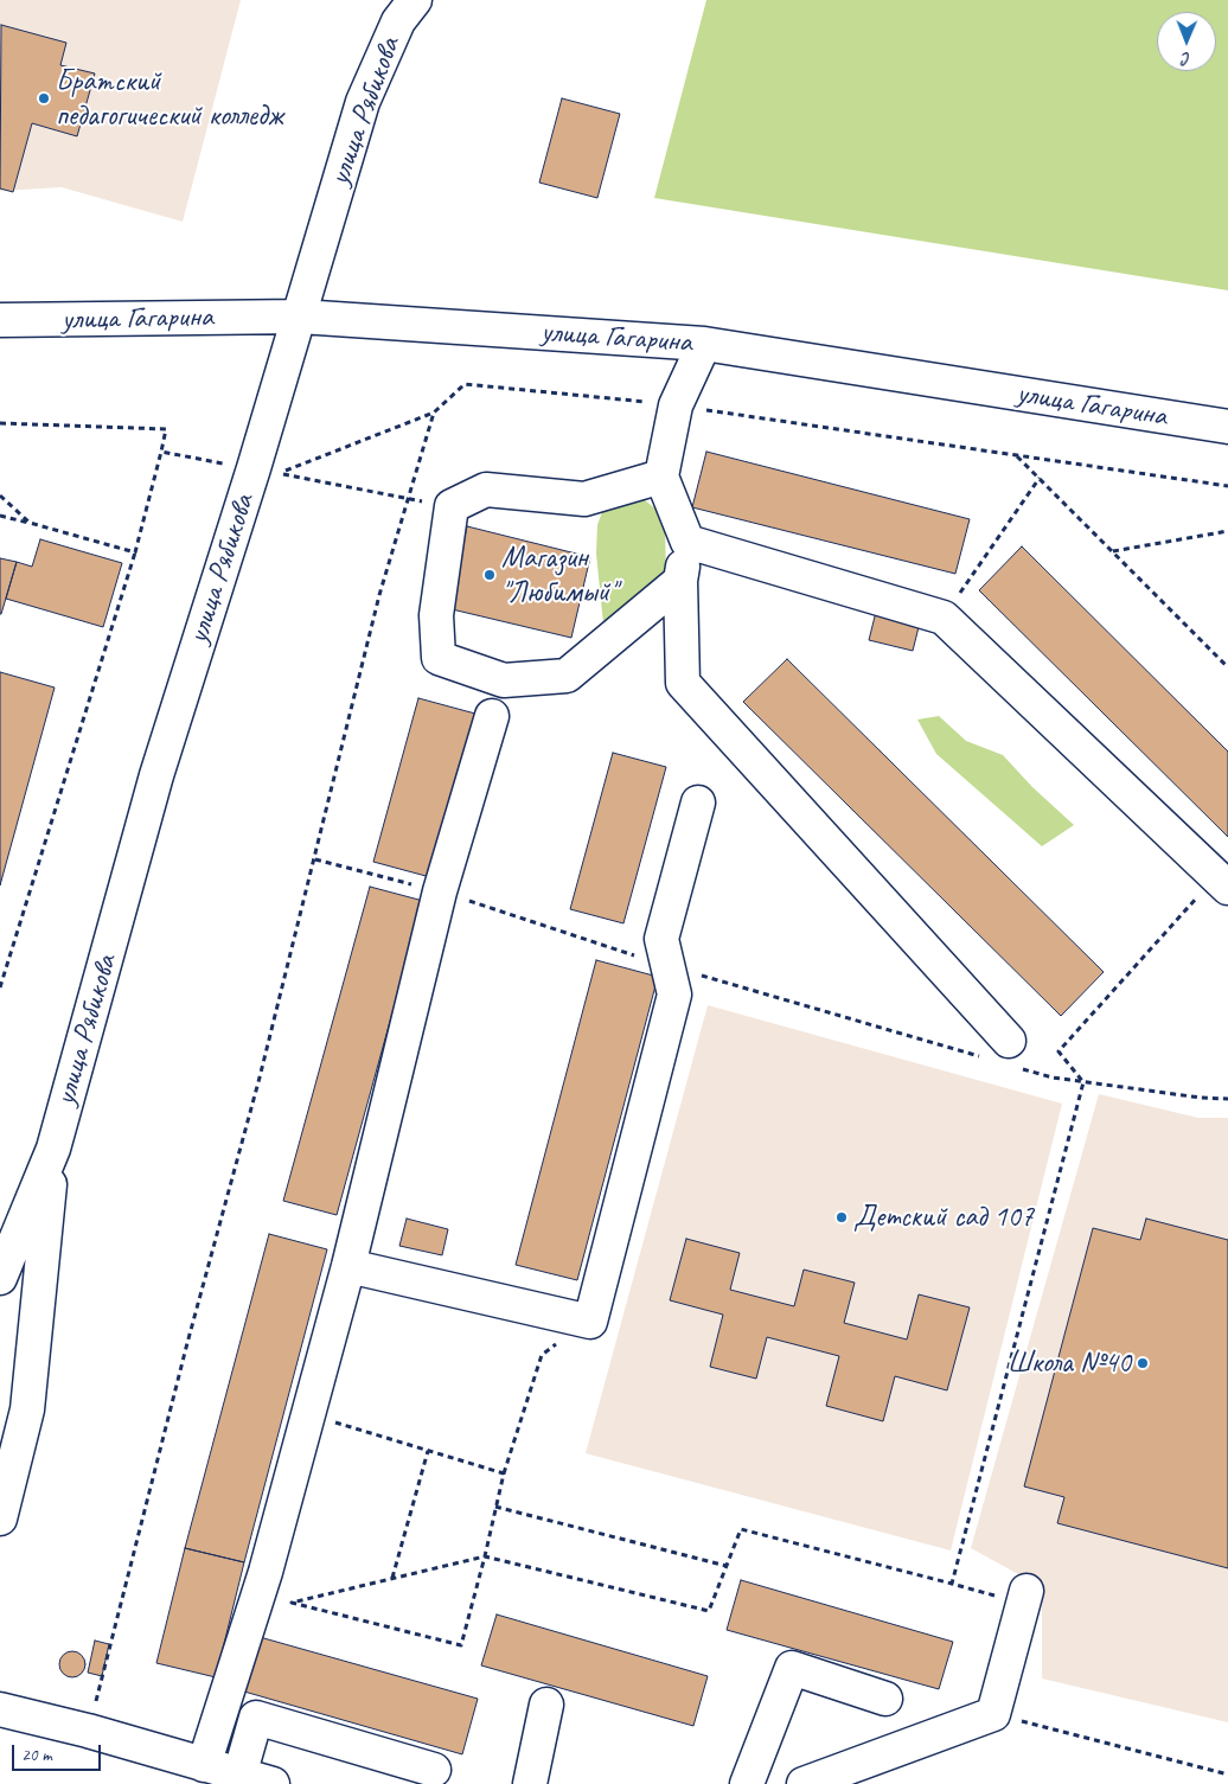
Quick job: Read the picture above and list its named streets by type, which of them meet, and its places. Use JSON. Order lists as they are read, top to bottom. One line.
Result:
{"streets":{"street":["улица Рябикова","улица Гагарина"]},"crossings":[["улица Рябикова","улица Гагарина"]],"places":["Братский педагогический колледж","Магазин \"Любимый\"","Детский сад 107","Школа №40"],"scale_bar":"20 m","north":"bottom"}
